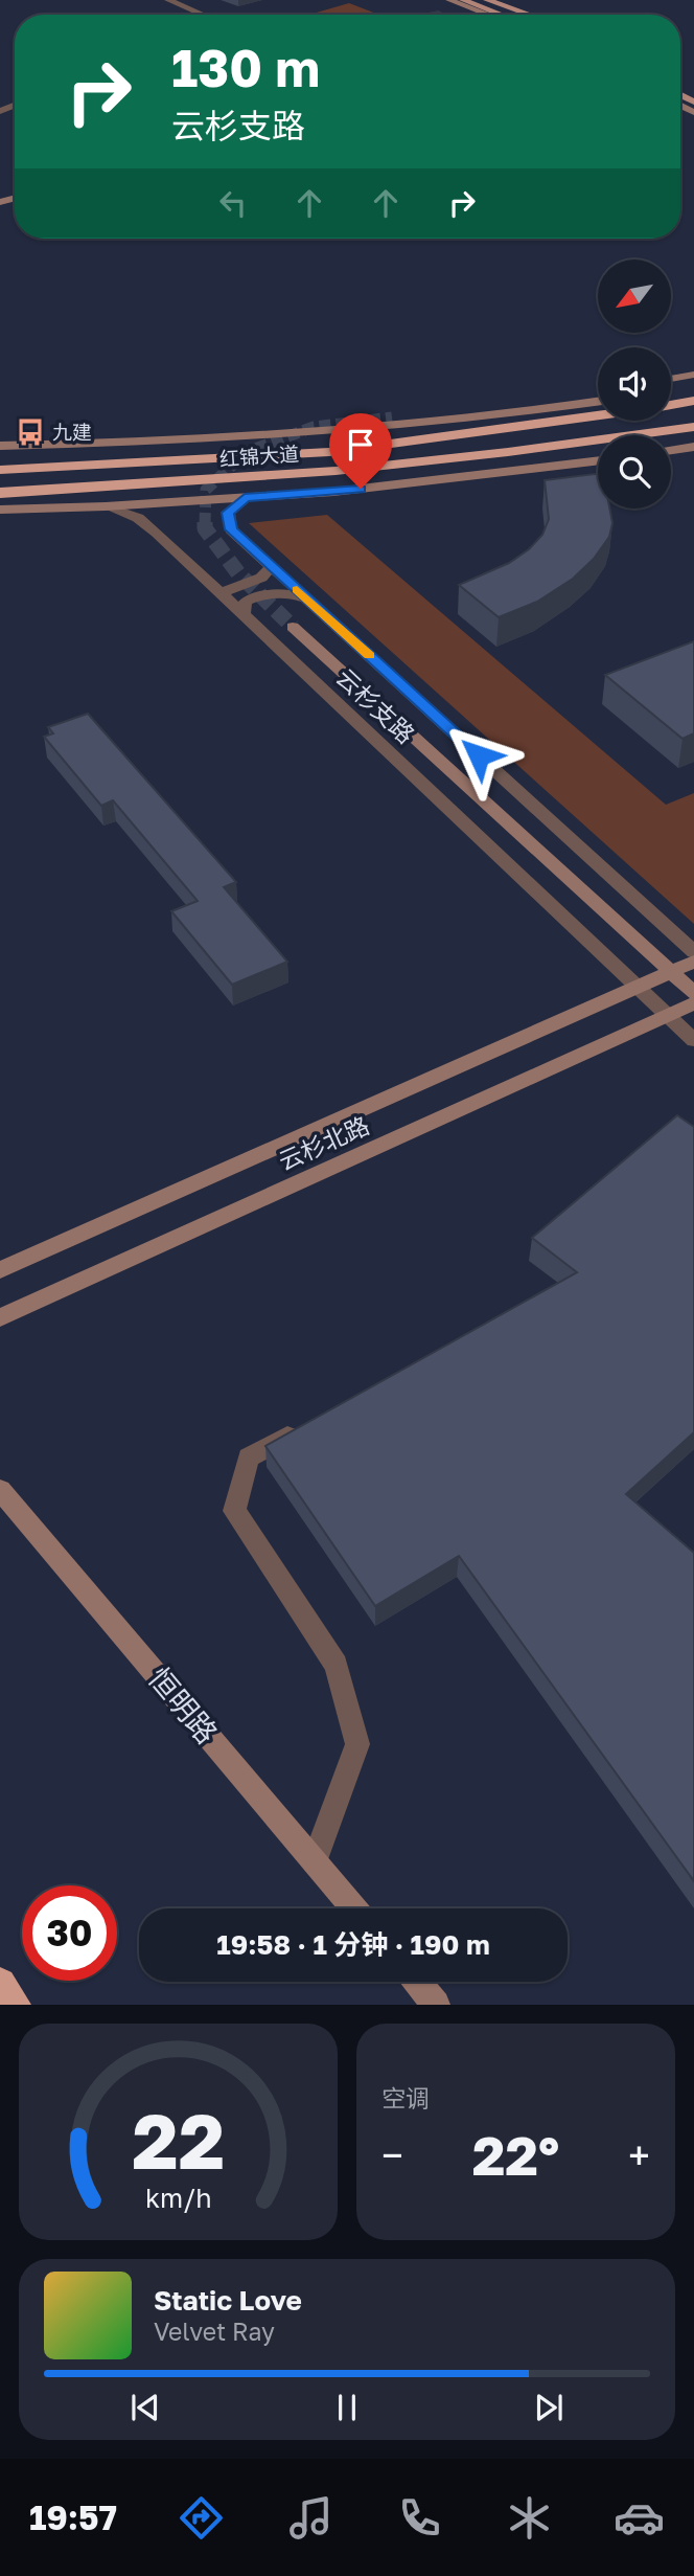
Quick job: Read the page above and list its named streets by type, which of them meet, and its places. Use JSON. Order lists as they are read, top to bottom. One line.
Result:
{"streets":{"highway":["红锦大道"],"main road":["云杉北路","恒明路"],"street":["云杉支路"]},"crossings":[["红锦大道","云杉支路"],["云杉支路","云杉北路"]],"places":{"bus stop":["九建"]},"north":"bottom left","page":{"turn":["130 m","云杉支路"],"limit":"30","trip":"19:58 · 1 分钟 · 190 m","tile":"空调","heat":["−","22°","+"],"song":["Static Love","Velvet Ray"],"tabs":"19:57","gauge":["22","km/h"]}}
